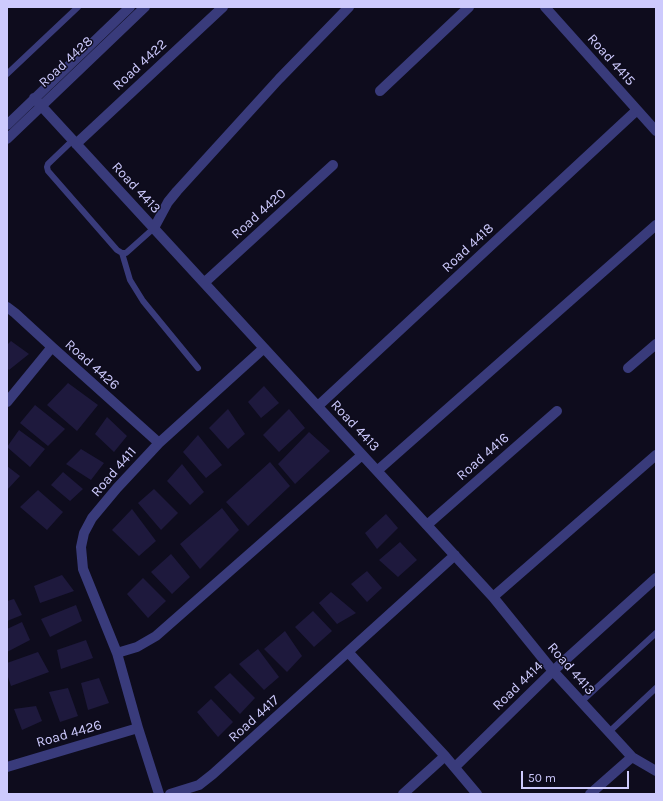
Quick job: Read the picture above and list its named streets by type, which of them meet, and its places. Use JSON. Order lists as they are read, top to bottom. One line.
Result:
{"streets":{"street":["Road 4415","Road 4428","Road 4422","Road 4413","Road 4420","Road 4418","Road 4426","Road 4416","Road 4411","Road 4414","Road 4417"]},"crossings":[["Road 4415","Road 4418"],["Road 4428","Road 4413"],["Road 4422","Road 4413"],["Road 4413","Road 4420"],["Road 4413","Road 4418"],["Road 4413","Road 4416"],["Road 4413","Road 4411"],["Road 4413","Road 4414"],["Road 4413","Road 4417"],["Road 4426","Road 4411"]],"scale_bar":"50 m"}
